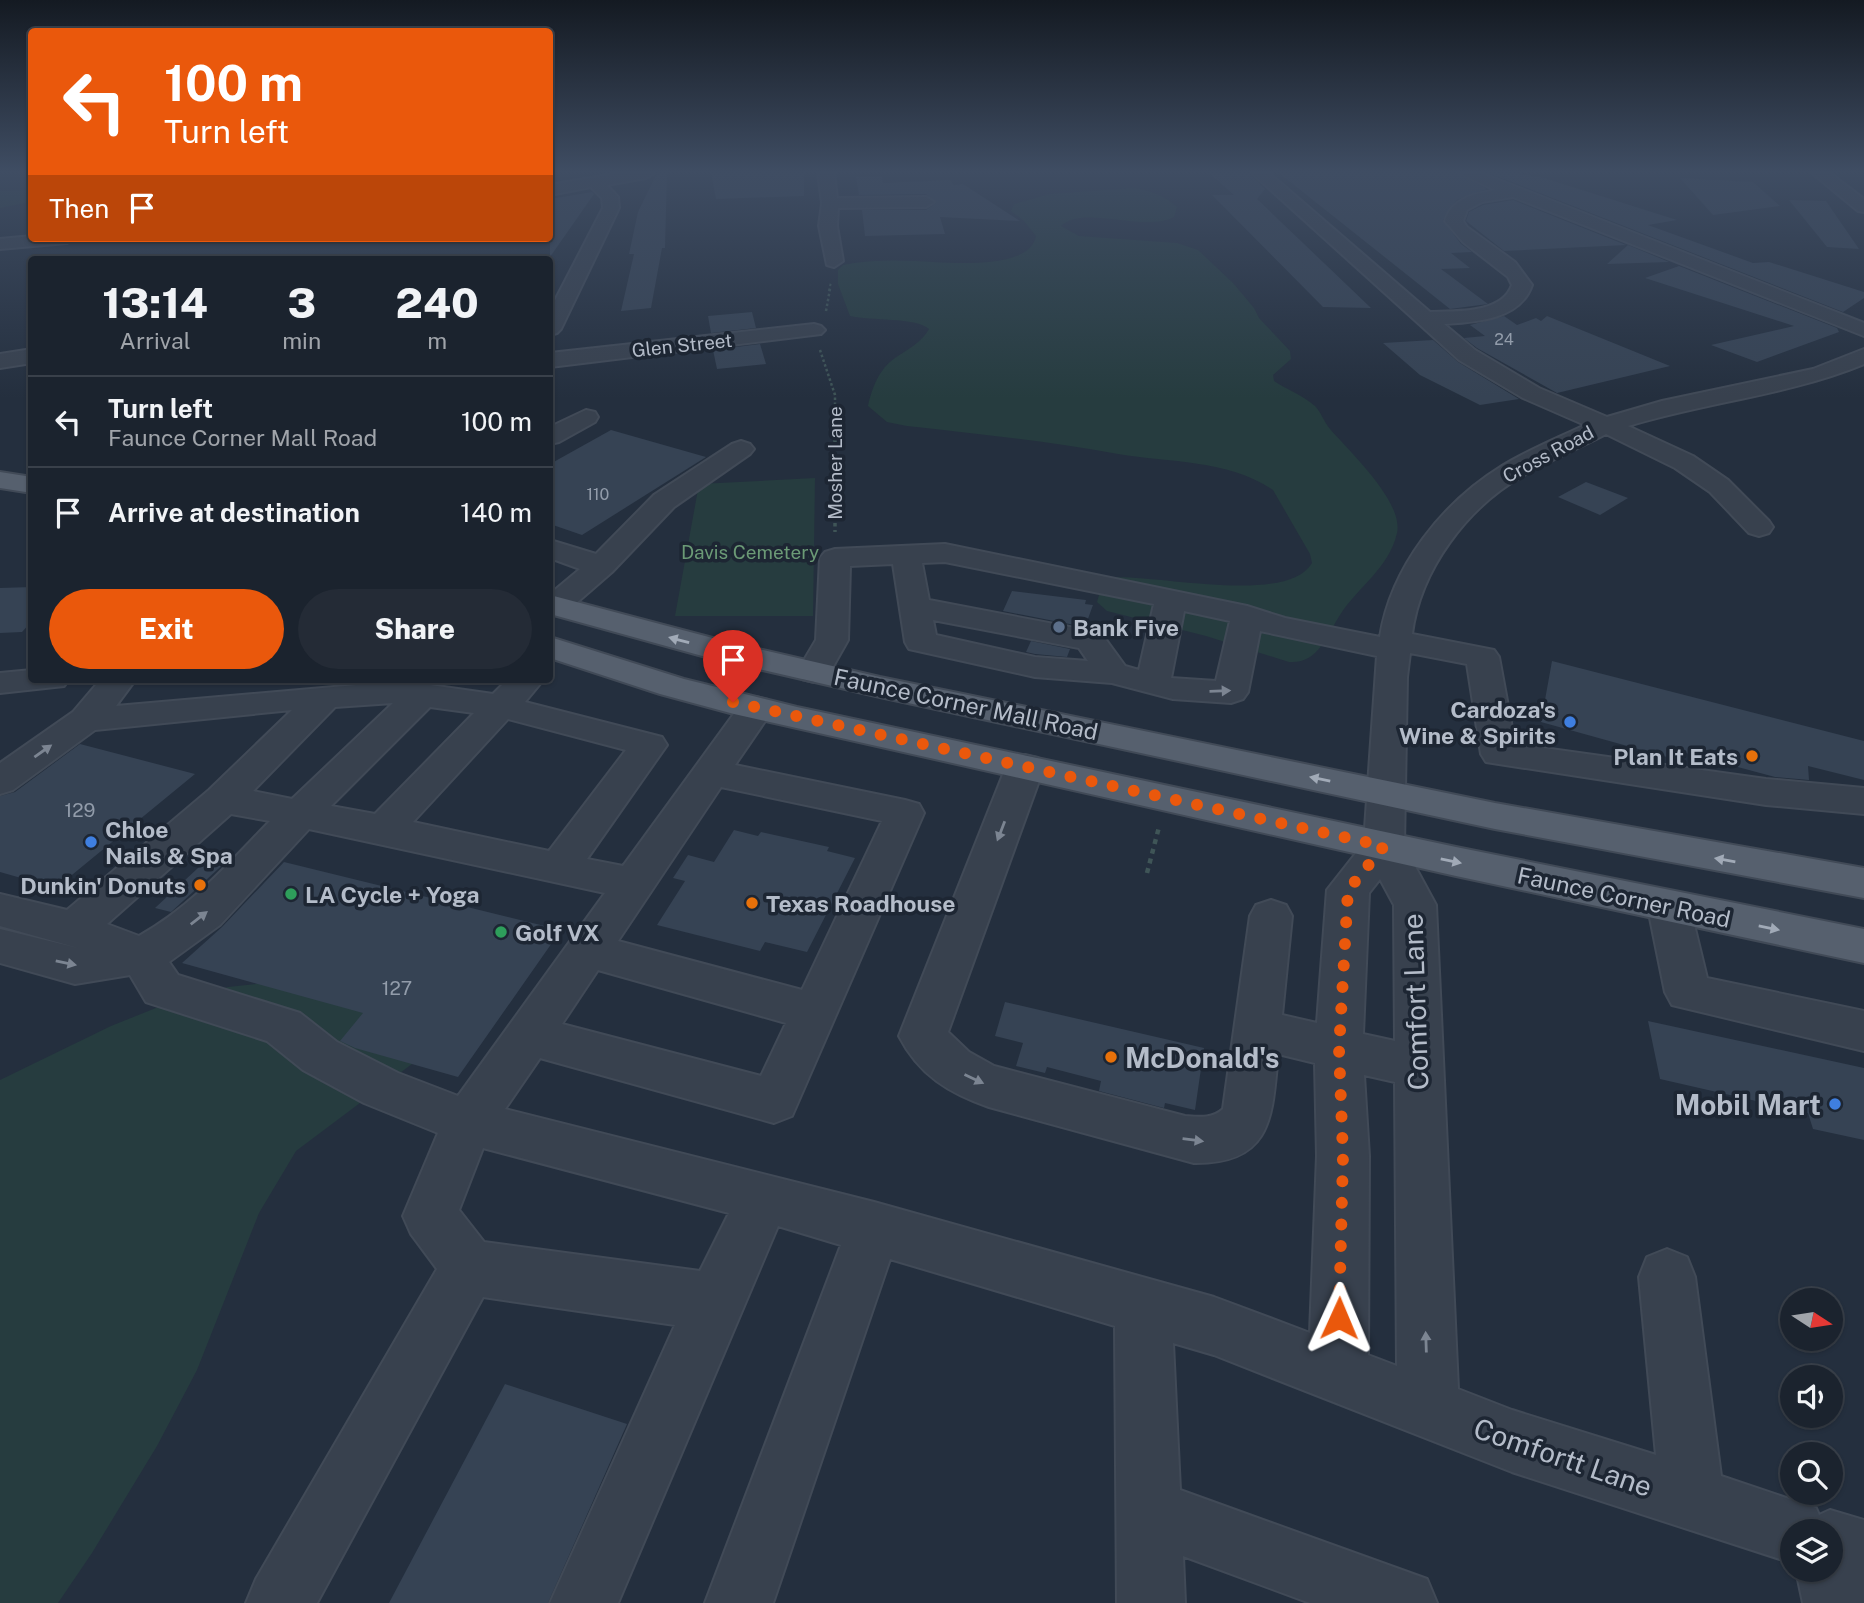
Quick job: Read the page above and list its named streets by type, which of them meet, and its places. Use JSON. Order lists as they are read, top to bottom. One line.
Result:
{"streets":{"main road":["Faunce Corner Mall Road","Faunce Corner Road"],"street":["Glen Street","Cross Road","Comfort Lane","Comfortt Lane"],"path":["Mosher Lane"]},"crossings":[["Glen Street","Mosher Lane"],["Cross Road","Faunce Corner Mall Road"],["Cross Road","Faunce Corner Road"],["Cross Road","Comfort Lane"],["Faunce Corner Mall Road","Faunce Corner Road"],["Faunce Corner Mall Road","Comfort Lane"],["Faunce Corner Road","Comfort Lane"],["Comfort Lane","Comfortt Lane"]],"parks":["Davis Cemetery"],"places":["Bank Five","Cardoza's Wine & Spirits","Plan It Eats","Chloe Nails & Spa","Dunkin' Donuts","LA Cycle + Yoga","Texas Roadhouse","Golf VX","McDonald's","Mobil Mart"],"house_numbers":["24","110","129","127"],"north":"right","page":{"turn":["100 m","Turn left"],"then":"Then","eta":["13:14","Arrival","3","min","240","m"],"list":[{"name":"Turn left","note":"Faunce Corner Mall Road","value":"100 m"},{"name":"Arrive at destination","value":"140 m"}],"buttons":["Exit","Share"]}}
